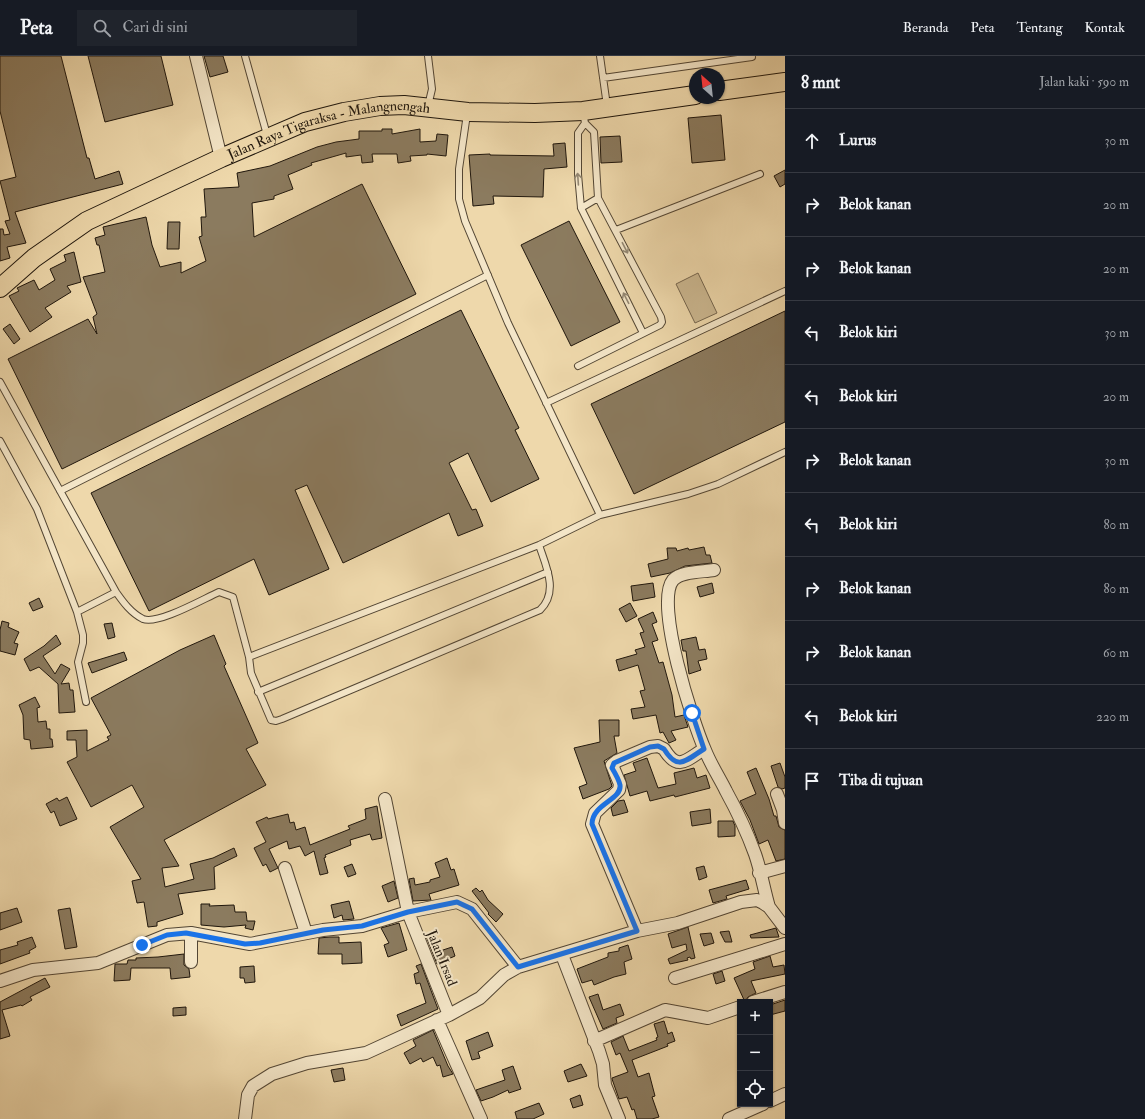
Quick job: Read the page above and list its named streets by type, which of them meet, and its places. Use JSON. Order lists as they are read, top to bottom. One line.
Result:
{"streets":{"main road":["Jalan Raya Tigaraksa - Malangnengah"],"street":["Jalan Irsad"]},"north":"top left","page":{"header":"Peta","search":"Cari di sini","nav":["Beranda","Peta","Tentang","Kontak"],"heading":["8 mnt","Jalan kaki · 590 m"],"list":[["Lurus","30 m"],["Belok kanan","20 m"],["Belok kanan","20 m"],["Belok kiri","30 m"],["Belok kiri","20 m"],["Belok kanan","30 m"],["Belok kiri","80 m"],["Belok kanan","80 m"],["Belok kanan","60 m"],["Belok kiri","220 m"],"Tiba di tujuan"],"map_buttons":["+","−"]}}
